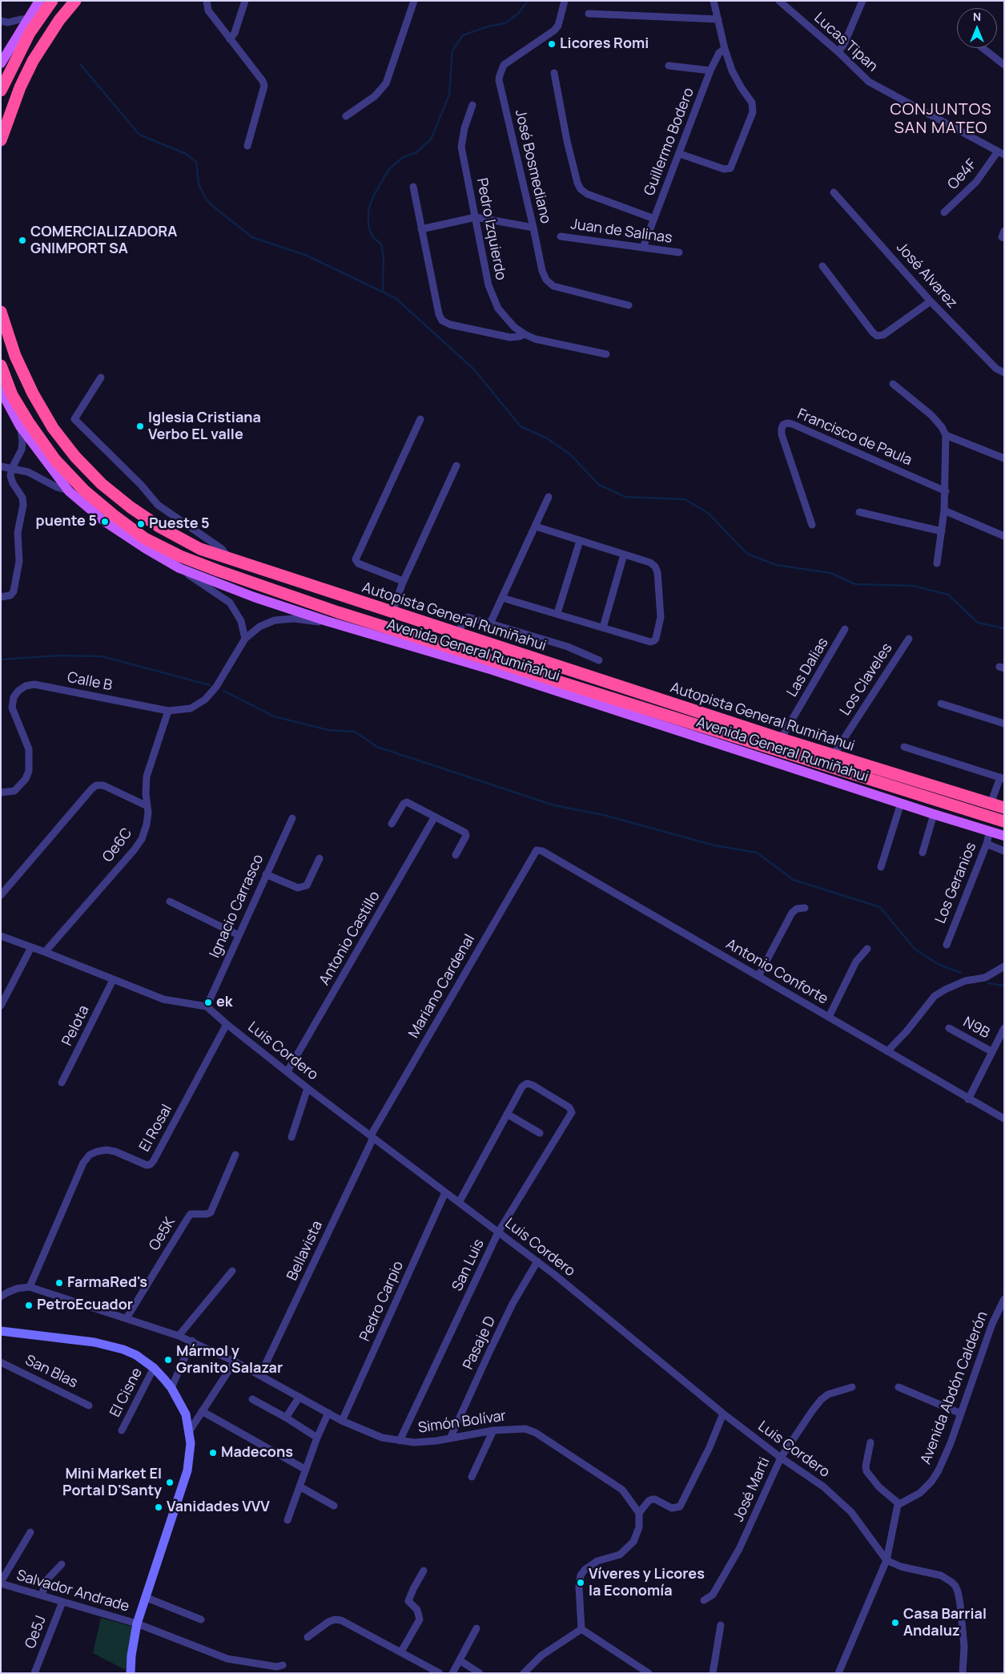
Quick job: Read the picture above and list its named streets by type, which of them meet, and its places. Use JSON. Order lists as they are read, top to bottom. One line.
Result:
{"streets":{"highway":["Autopista General Rumiñahui"],"main road":["Avenida General Rumiñahui"],"street":["Lucas Tipan","Guillermo Bodero","José Bosmediano","Oe4F","Pedro Izquierdo","Juan de Salinas","José Alvarez","Francisco de Paula","Las Dalias","Los Claveles","Calle B","Oe6C","Los Geranios","Ignacio Carrasco","Antonio Castillo","Antonio Conforte","Mariano Cardenal","Pelota","N9B","Luis Cordero","El Rosal","Oe5K","Bellavista","San Luis","Pedro Carpio","Pasaje D","San Blas","Avenida Abdón Calderón","El Cisne","Simón Bolívar","José Marti","Salvador Andrade","Oe5J"]},"crossings":[["Lucas Tipan","Oe4F"],["Guillermo Bodero","Juan de Salinas"],["Autopista General Rumiñahui","Las Dalias"],["Autopista General Rumiñahui","Los Claveles"],["Avenida General Rumiñahui","Calle B"],["Avenida General Rumiñahui","Los Geranios"],["Calle B","Oe6C"],["Ignacio Carrasco","Luis Cordero"],["Antonio Castillo","Luis Cordero"],["Antonio Conforte","Mariano Cardenal"],["Mariano Cardenal","Luis Cordero"],["Mariano Cardenal","Bellavista"],["Luis Cordero","El Rosal"],["Luis Cordero","Bellavista"],["Luis Cordero","San Luis"],["Luis Cordero","Pedro Carpio"],["Luis Cordero","Pasaje D"],["Luis Cordero","José Marti"],["El Rosal","Simón Bolívar"],["Oe5K","Simón Bolívar"],["Bellavista","Simón Bolívar"],["San Luis","Simón Bolívar"],["Pedro Carpio","Simón Bolívar"],["Pasaje D","Simón Bolívar"],["Salvador Andrade","Oe5J"]],"districts":["CONJUNTOS SAN MATEO"],"places":["Licores Romi","COMERCIALIZADORA GNIMPORT SA","Iglesia Cristiana Verbo EL valle","puente 5","Pueste 5","ek","FarmaRed's","PetroEcuador","Mármol y Granito Salazar","Madecons","Mini Market El Portal D'Santy","Vanidades VVV","Víveres y Licores la Economía","Casa Barrial Andaluz"],"north":"top"}
